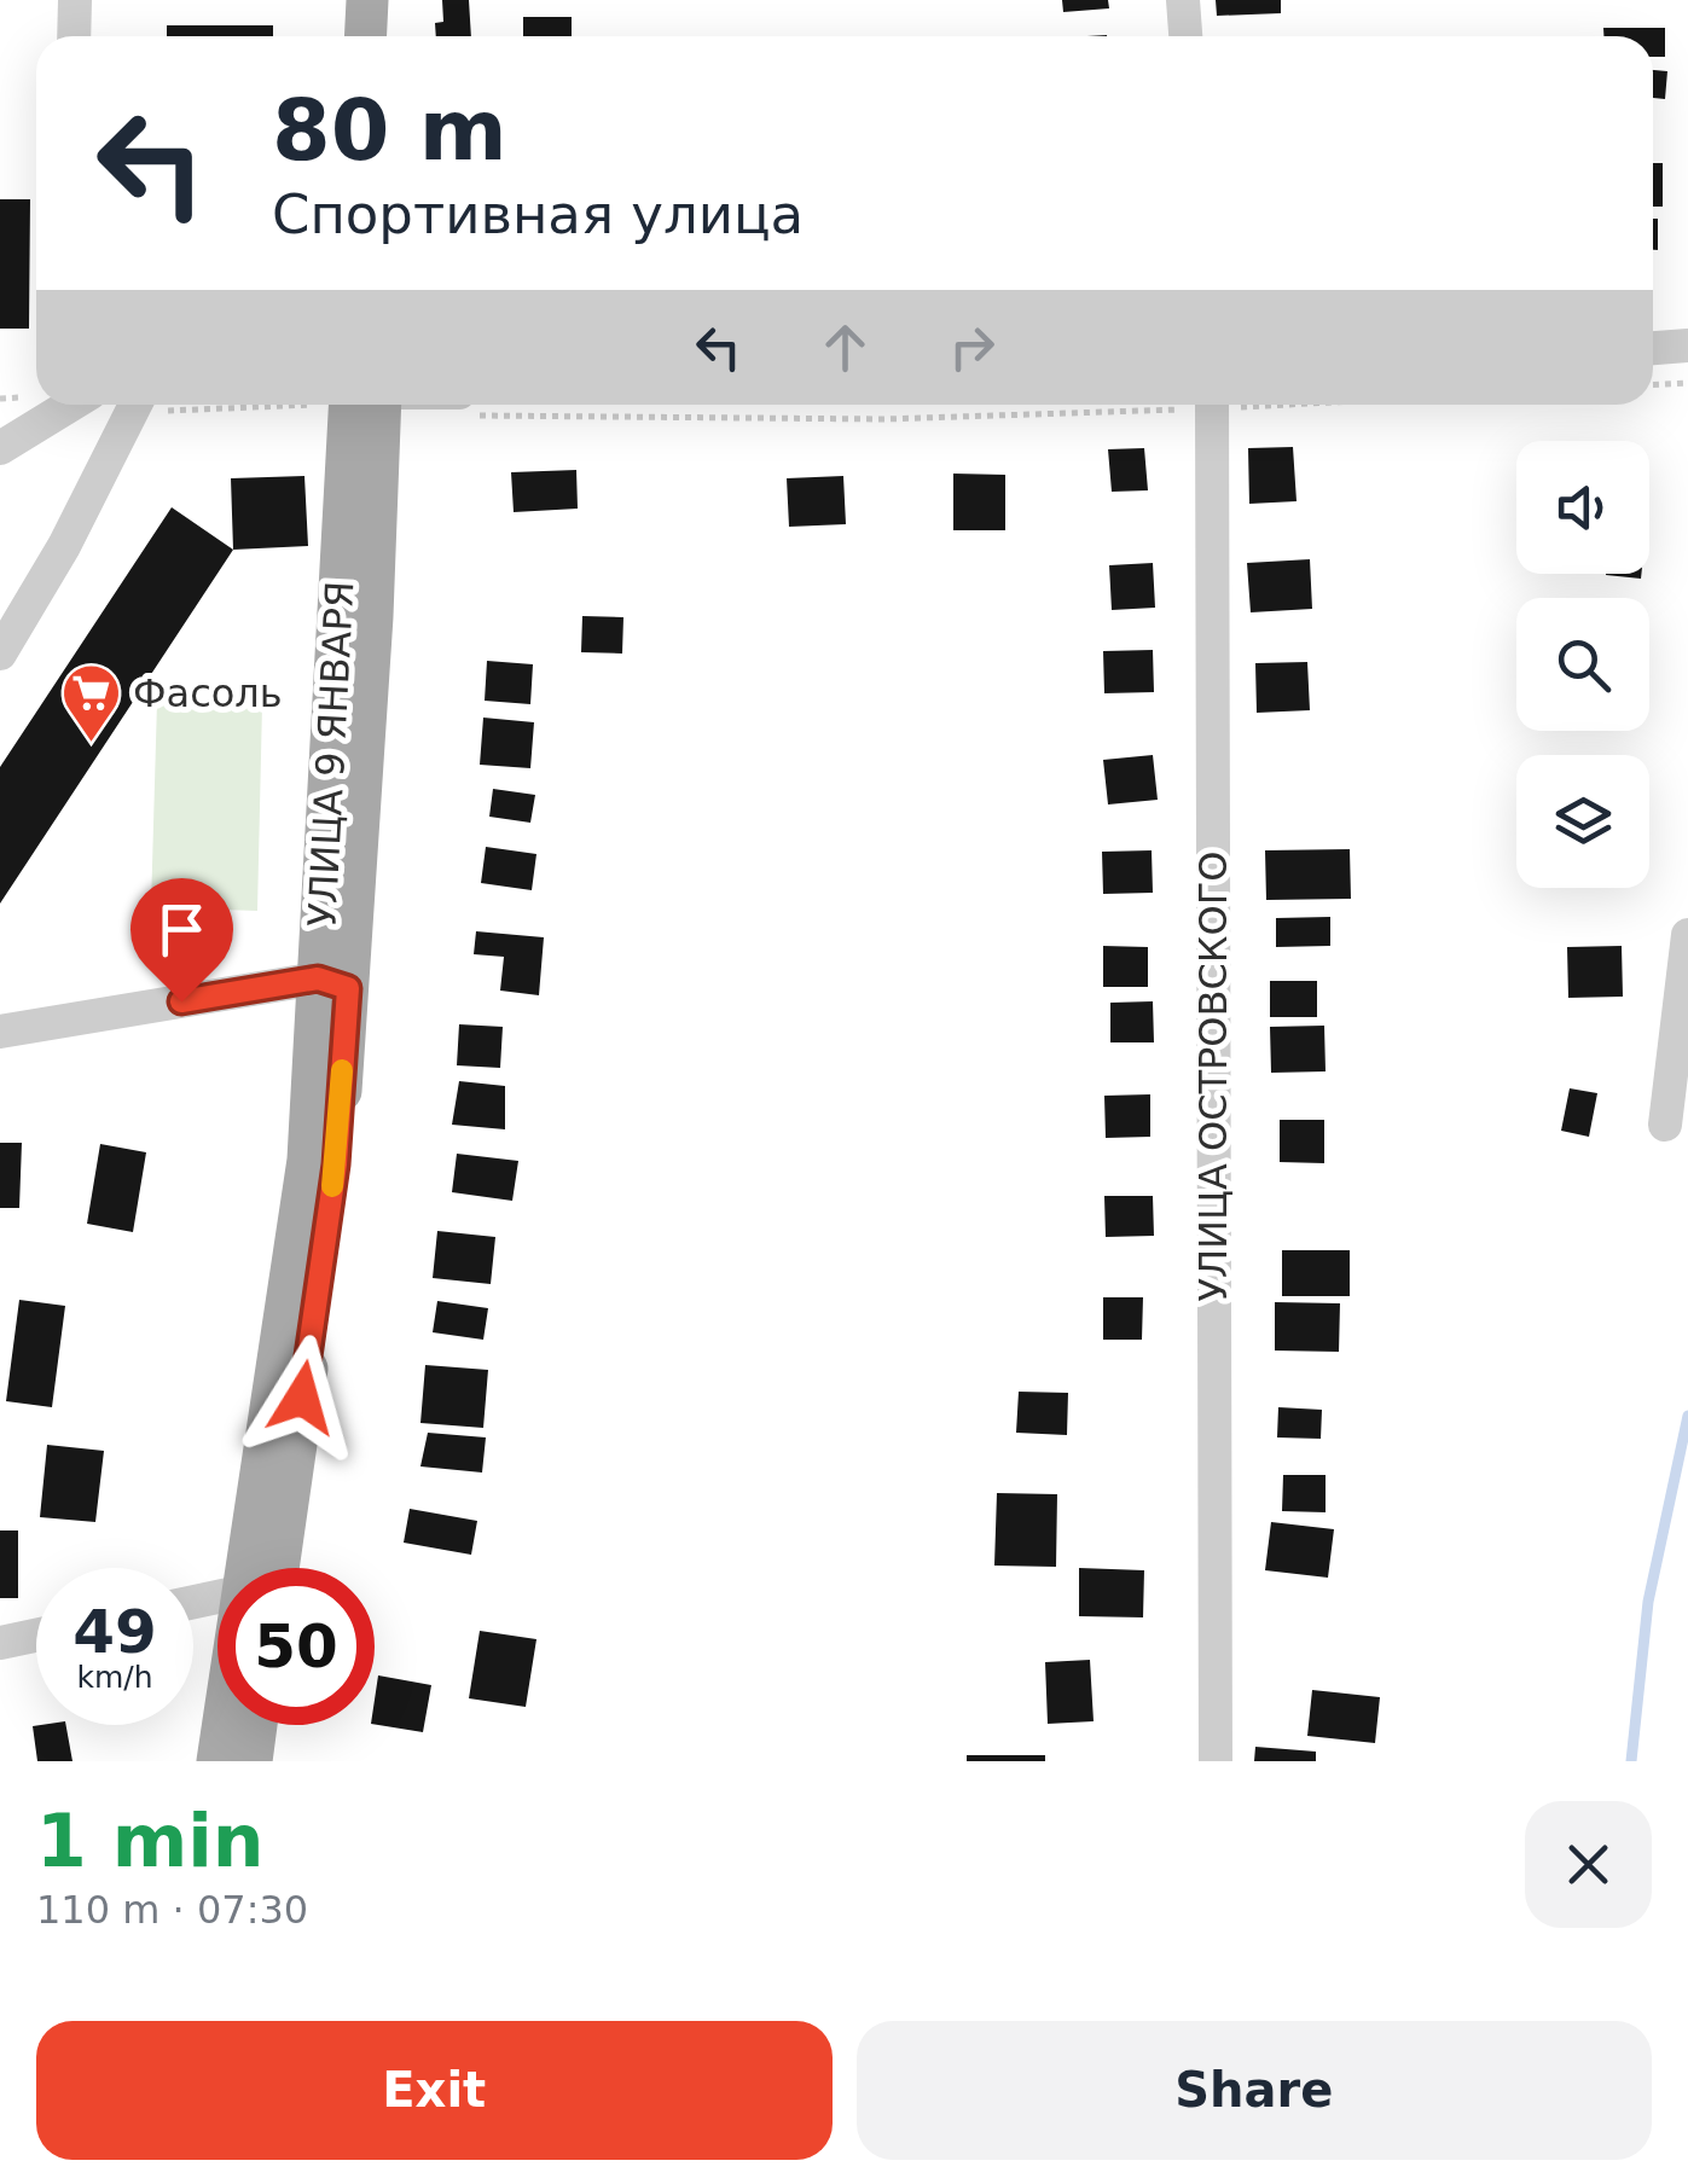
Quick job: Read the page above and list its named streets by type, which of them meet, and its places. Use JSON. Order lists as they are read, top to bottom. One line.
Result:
{"streets":{"main road":["УЛИЦА 9 ЯНВАРЯ"],"street":["УЛИЦА ОСТРОВСКОГО"]},"places":{"supermarket":["Фасоль"]},"page":{"turn":["80 m","Спортивная улица"],"speed":"49 km/h","limit":"50","heading":["1 min","110 m · 07:30"],"buttons":["Exit","Share"]}}
